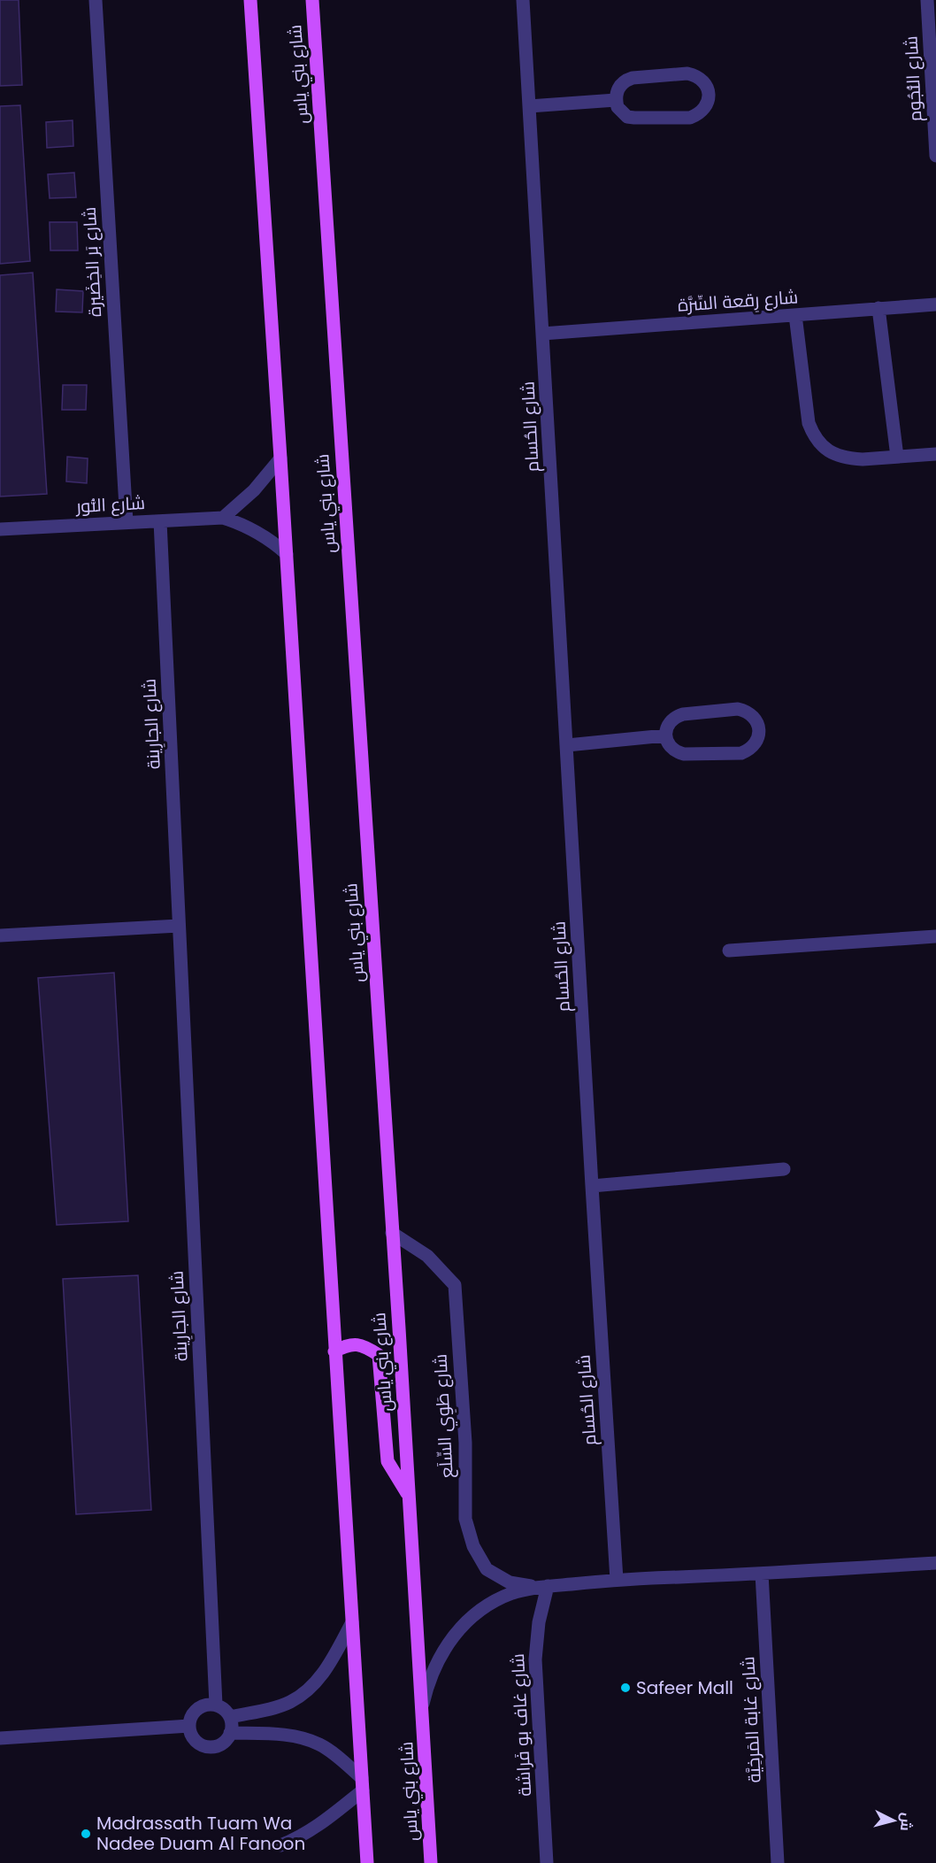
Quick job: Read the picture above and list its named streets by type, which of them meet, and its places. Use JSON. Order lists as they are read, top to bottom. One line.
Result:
{"streets":{"main road":["شارع بني ياس"],"street":["شارع النُّجُوم","شارع بَر الخِضَيرة","شارع رِقعة السِّرَّة","شارع الحُسام","شارع النُّور","شارع الجارِينة","شارع طَوِي السِّلَع","شارع غابة المَرخِيَّة","شارع غاف بو فَراشة"]},"crossings":[["شارع بني ياس","شارع طَوِي السِّلَع"],["شارع بَر الخِضَيرة","شارع النُّور"],["شارع رِقعة السِّرَّة","شارع الحُسام"],["شارع الحُسام","شارع طَوِي السِّلَع"],["شارع النُّور","شارع الجارِينة"],["شارع طَوِي السِّلَع","شارع غابة المَرخِيَّة"],["شارع طَوِي السِّلَع","شارع غاف بو فَراشة"]],"places":["Safeer Mall","Madrassath Tuam Wa Nadee Duam Al Fanoon"],"north":"right"}
